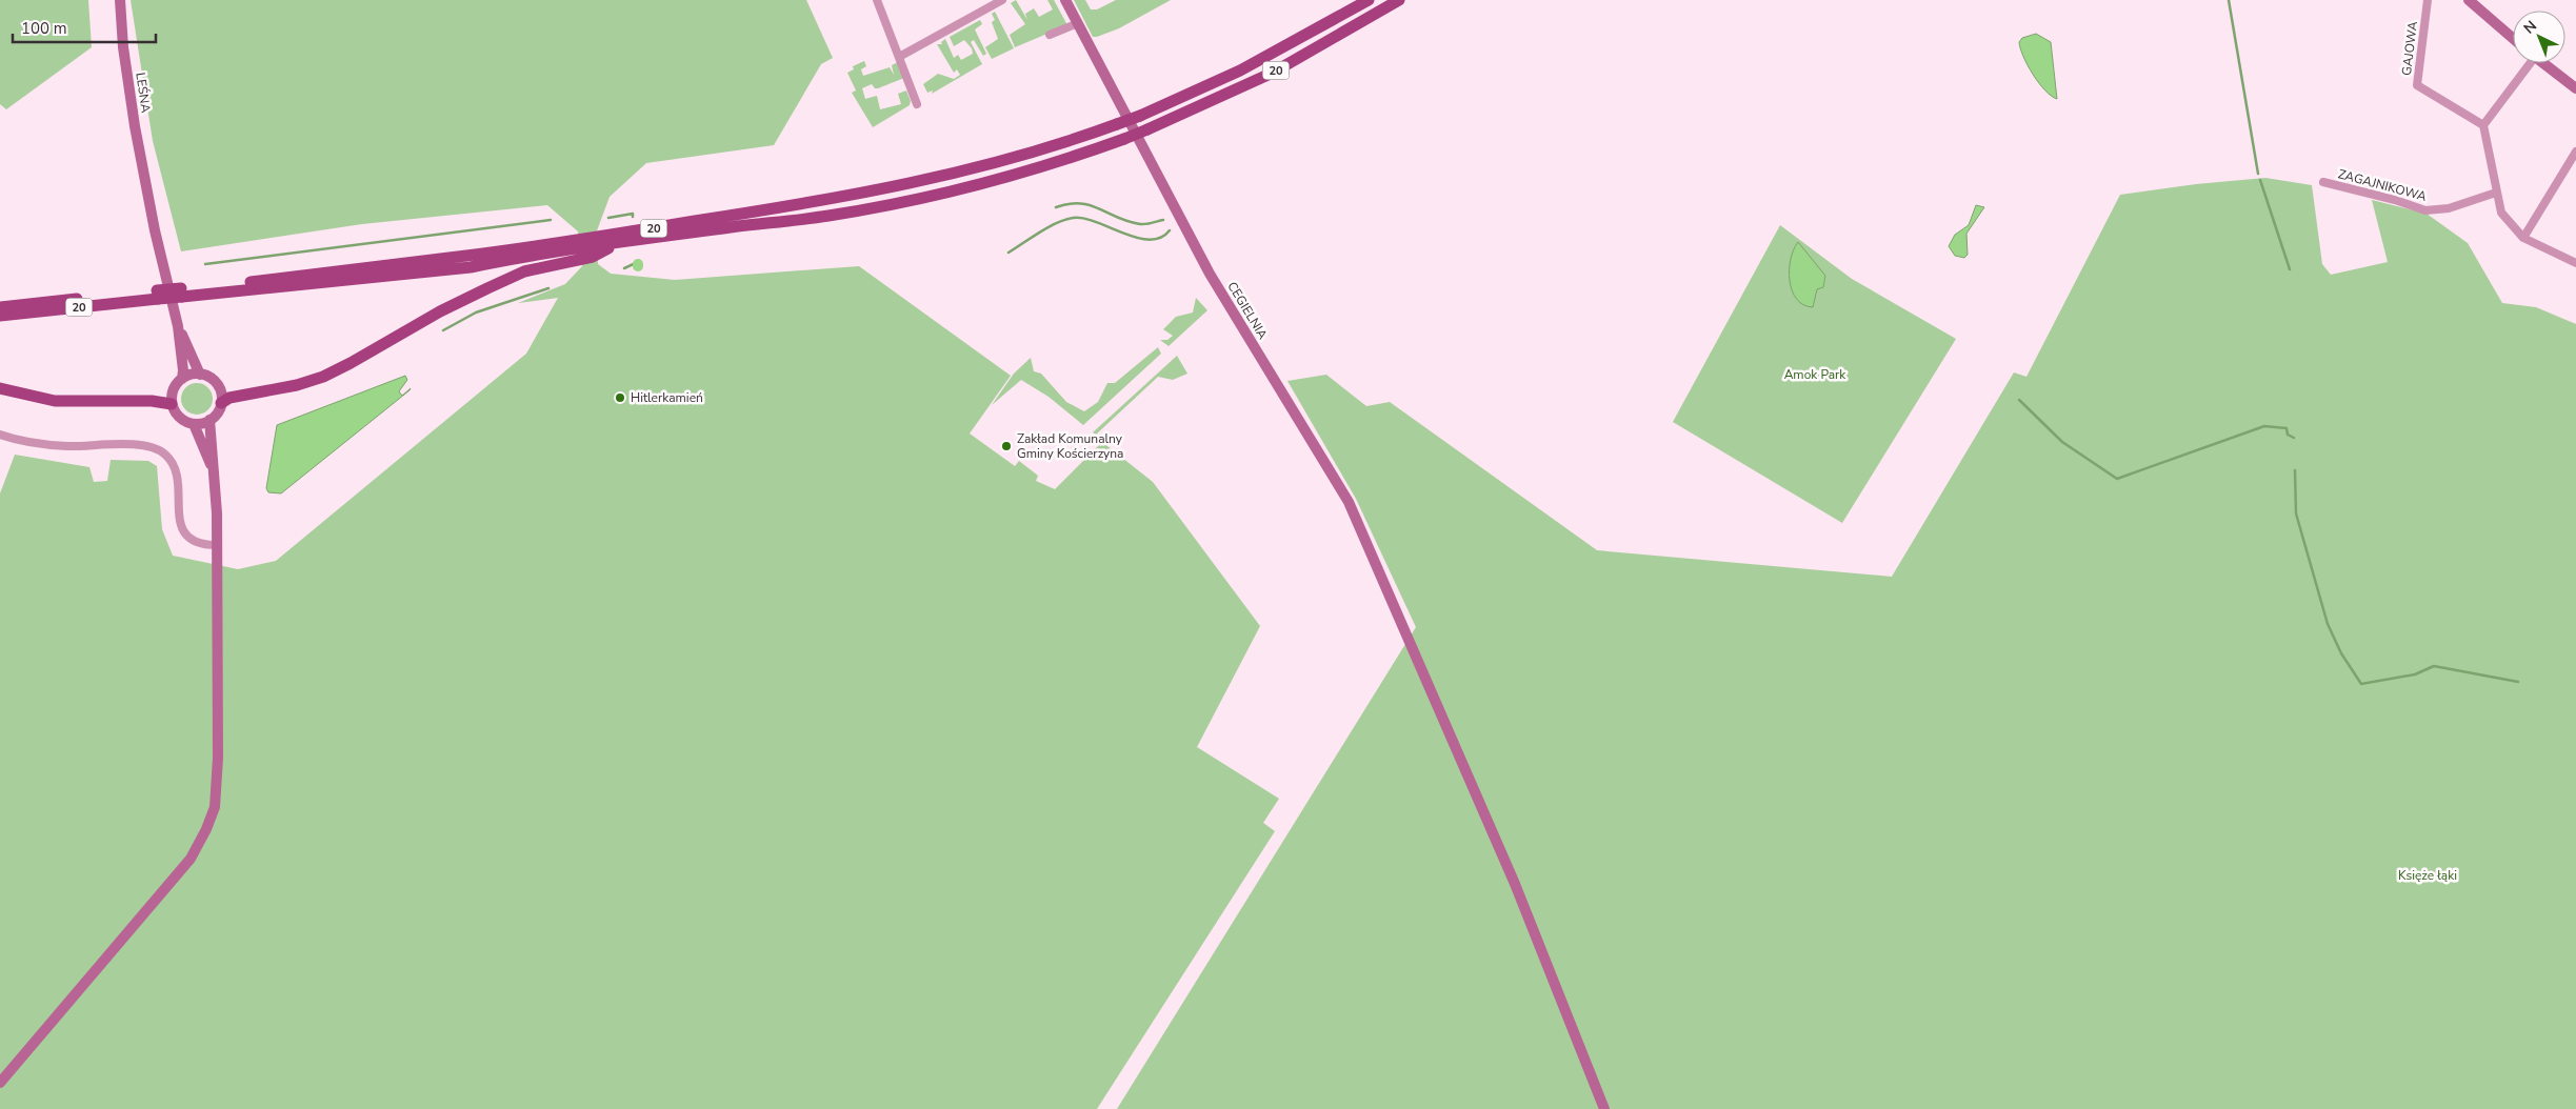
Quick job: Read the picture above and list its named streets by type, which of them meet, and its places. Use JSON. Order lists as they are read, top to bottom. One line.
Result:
{"streets":{"main road":["20"],"street":["GAJOWA","LEŚNA","ZAGAJNIKOWA","CEGIELNIA"]},"parks":["Amok Park","Księże łąki"],"places":["Hitlerkamień","Zakład Komunalny Gminy Kościerzyna"],"scale_bar":"100 m","north":"top left"}
